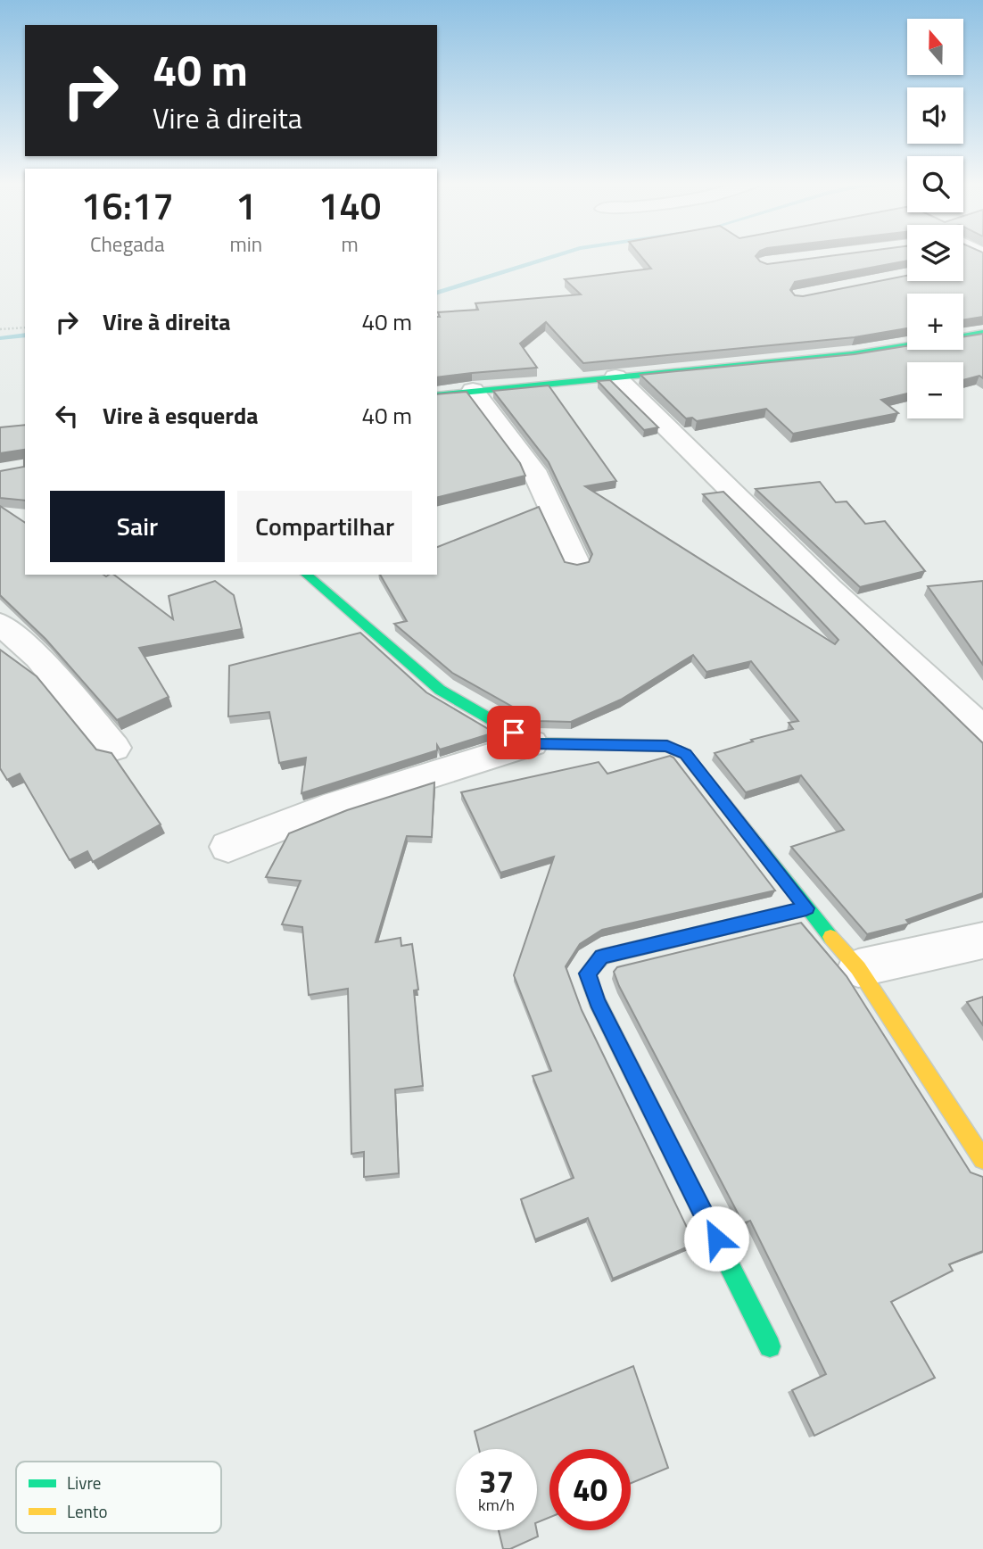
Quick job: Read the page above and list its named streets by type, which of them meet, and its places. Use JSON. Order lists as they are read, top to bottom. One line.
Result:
{"legend":["Livre","Lento"],"north":"top","page":{"map_buttons":["+","−"],"turn":["40 m","Vire à direita"],"eta":["16:17","Chegada","1","min","140","m"],"list":[{"name":"Vire à direita","value":"40 m"},{"name":"Vire à esquerda","value":"40 m"}],"buttons":["Sair","Compartilhar"],"speed":"37 km/h","limit":"40"}}
